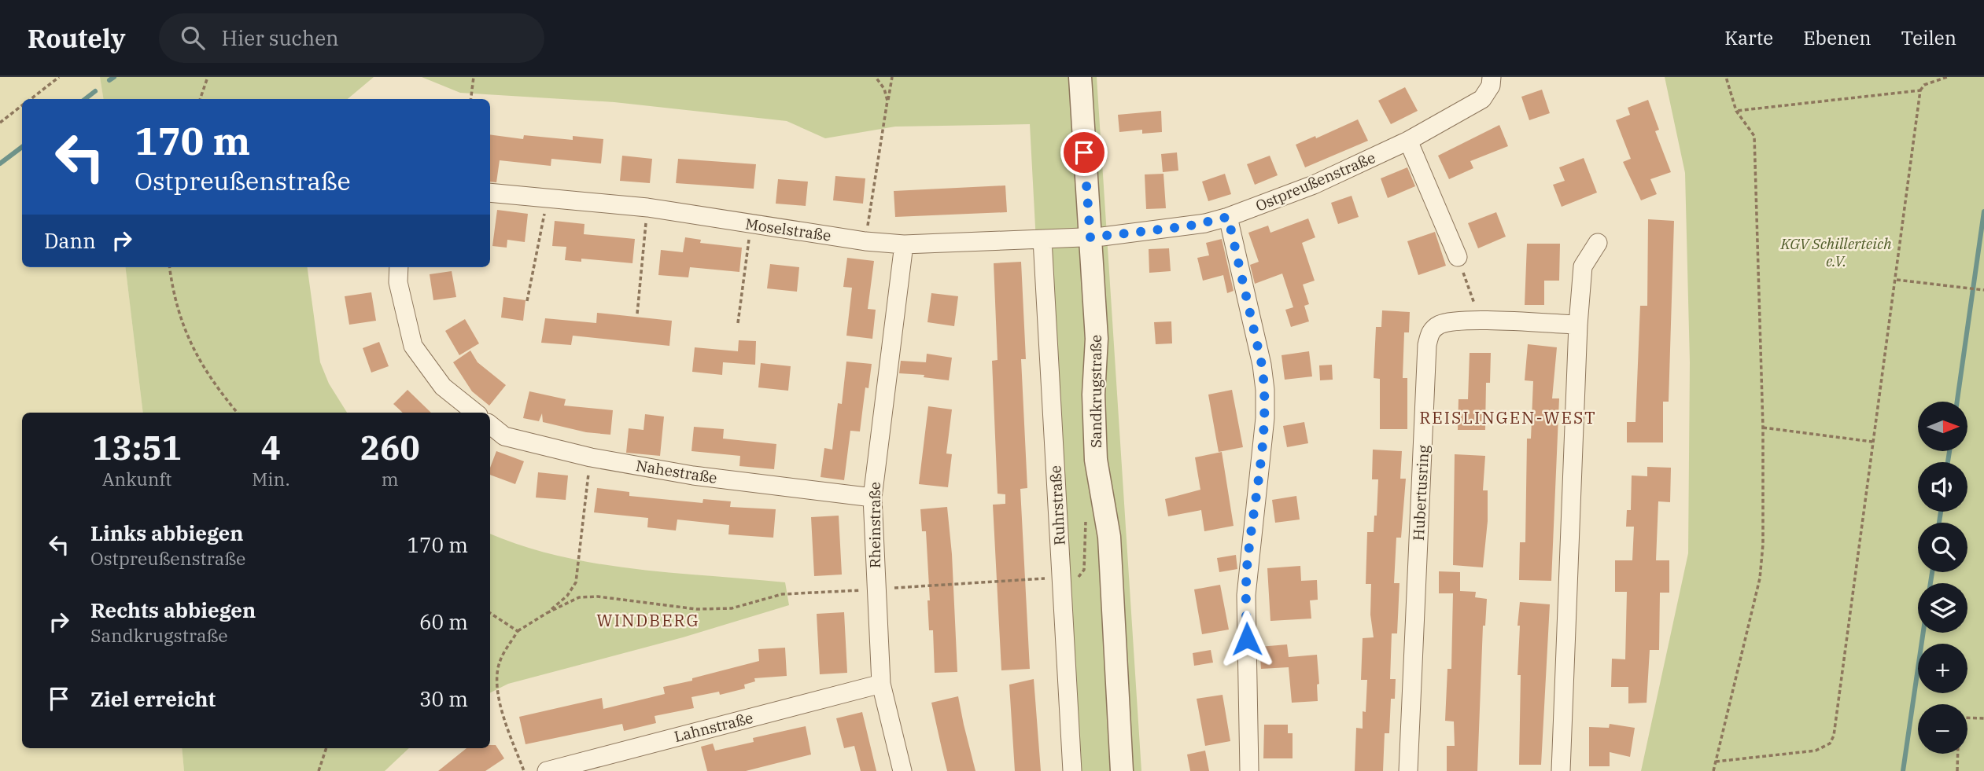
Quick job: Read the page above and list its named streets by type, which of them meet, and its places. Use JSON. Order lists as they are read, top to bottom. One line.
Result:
{"streets":{"street":["Ostpreußenstraße","Moselstraße","Sandkrugstraße","Nahestraße","Hubertusring","Ruhrstraße","Rheinstraße","Lahnstraße"]},"crossings":[["Ostpreußenstraße","Moselstraße"],["Ostpreußenstraße","Sandkrugstraße"],["Moselstraße","Sandkrugstraße"],["Moselstraße","Ruhrstraße"],["Moselstraße","Rheinstraße"],["Nahestraße","Rheinstraße"],["Rheinstraße","Lahnstraße"]],"districts":["REISLINGEN-WEST","WINDBERG"],"parks":["KGV Schillerteich e.V."],"north":"right","page":{"header":"Routely","search":"Hier suchen","nav":["Karte","Ebenen","Teilen"],"turn":["170 m","Ostpreußenstraße"],"then":"Dann","map_buttons":["+","−"],"eta":["13:51","Ankunft","4","Min.","260","m"],"list":[{"name":"Links abbiegen","note":"Ostpreußenstraße","value":"170 m"},{"name":"Rechts abbiegen","note":"Sandkrugstraße","value":"60 m"},{"name":"Ziel erreicht","value":"30 m"}]}}
